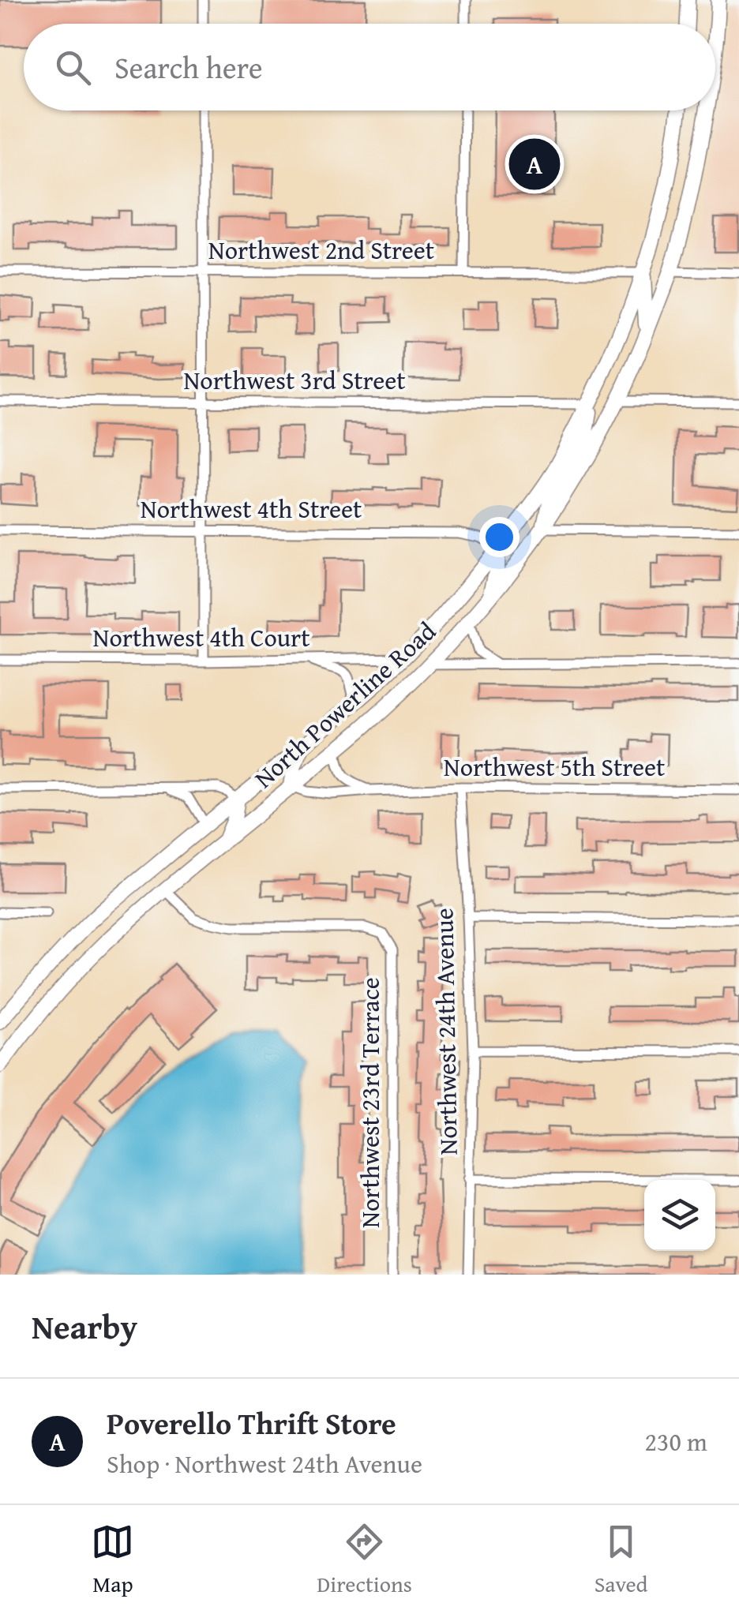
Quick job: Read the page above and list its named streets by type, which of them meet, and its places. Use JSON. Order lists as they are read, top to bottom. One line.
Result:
{"streets":{"main road":["North Powerline Road"],"street":["Northwest 2nd Street","Northwest 3rd Street","Northwest 4th Street","Northwest 4th Court","Northwest 5th Street","Northwest 24th Avenue","Northwest 23rd Terrace"]},"crossings":[["Northwest 2nd Street","North Powerline Road"],["Northwest 3rd Street","North Powerline Road"],["Northwest 4th Street","North Powerline Road"],["Northwest 4th Court","North Powerline Road"],["North Powerline Road","Northwest 5th Street"],["North Powerline Road","Northwest 23rd Terrace"],["Northwest 5th Street","Northwest 24th Avenue"]],"page":{"search":"Search here","pins":"A","heading":"Nearby","list":[{"mark":"A","name":"Poverello Thrift Store","note":"Shop · Northwest 24th Avenue","value":"230 m"}],"nav":["Map","Directions","Saved"]}}
